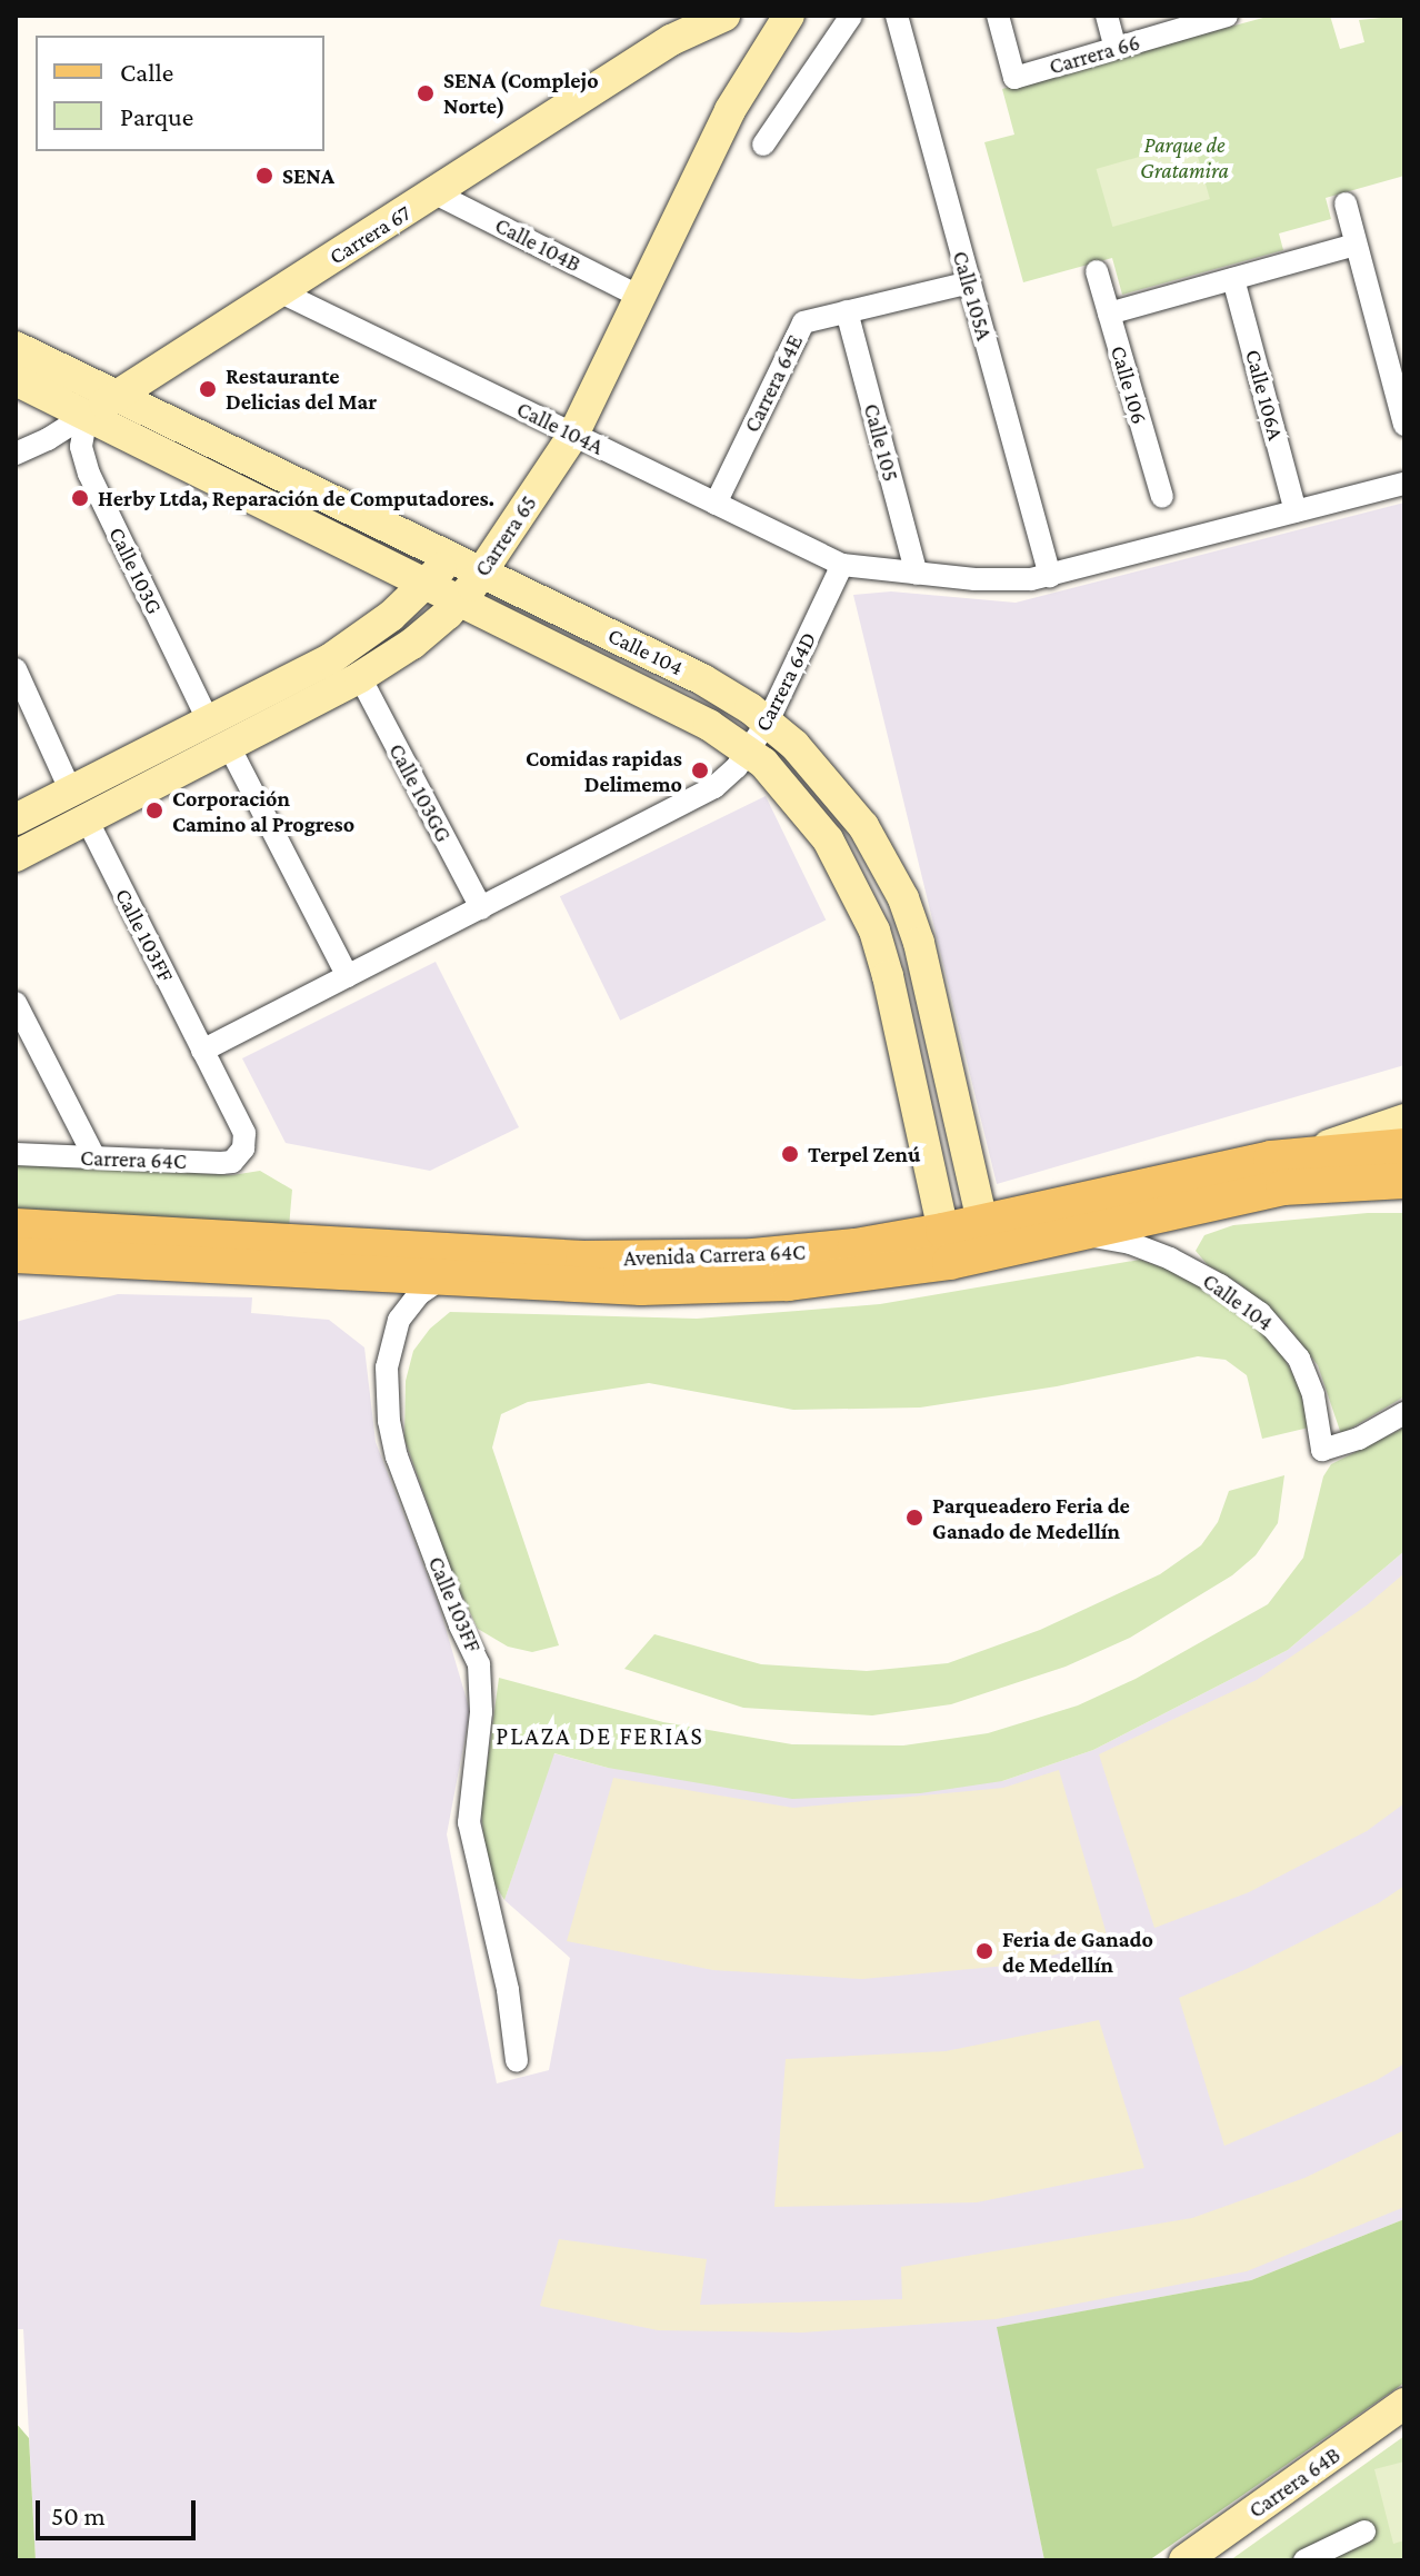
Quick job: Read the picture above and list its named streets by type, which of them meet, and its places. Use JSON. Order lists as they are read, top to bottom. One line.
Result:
{"streets":{"main road":["Carrera 67","Carrera 65","Calle 104","Avenida Carrera 64C","Carrera 64B"],"street":["Carrera 66","Calle 104B","Calle 105A","Carrera 64E","Calle 106","Calle 106A","Calle 104A","Calle 105","Calle 103G","Carrera 64D","Calle 103GG","Calle 103FF","Carrera 64C"]},"crossings":[["Carrera 67","Calle 104B"],["Carrera 67","Calle 104A"],["Carrera 67","Calle 103G"],["Carrera 67","Calle 104"],["Calle 104B","Carrera 65"],["Calle 105A","Carrera 64E"],["Carrera 64E","Calle 104A"],["Carrera 64E","Calle 105"],["Calle 104A","Carrera 65"],["Calle 104A","Carrera 64D"],["Carrera 65","Calle 103G"],["Carrera 65","Calle 104"],["Carrera 65","Calle 103GG"],["Carrera 65","Calle 103FF"],["Calle 103G","Calle 104"],["Calle 104","Carrera 64D"],["Calle 104","Avenida Carrera 64C"],["Carrera 64D","Calle 103GG"],["Carrera 64D","Calle 103FF"],["Calle 103FF","Carrera 64C"],["Calle 103FF","Avenida Carrera 64C"]],"districts":["PLAZA DE FERIAS"],"parks":["Parque de Gratamira"],"places":["SENA (Complejo Norte)","SENA","Restaurante Delicias del Mar","Herby Ltda, Reparación de Computadores.","Comidas rapidas Delimemo","Corporación Camino al Progreso","Terpel Zenú","Parqueadero Feria de Ganado de Medellín","Feria de Ganado de Medellín"],"legend":["Calle","Parque"],"scale_bar":"50 m"}
